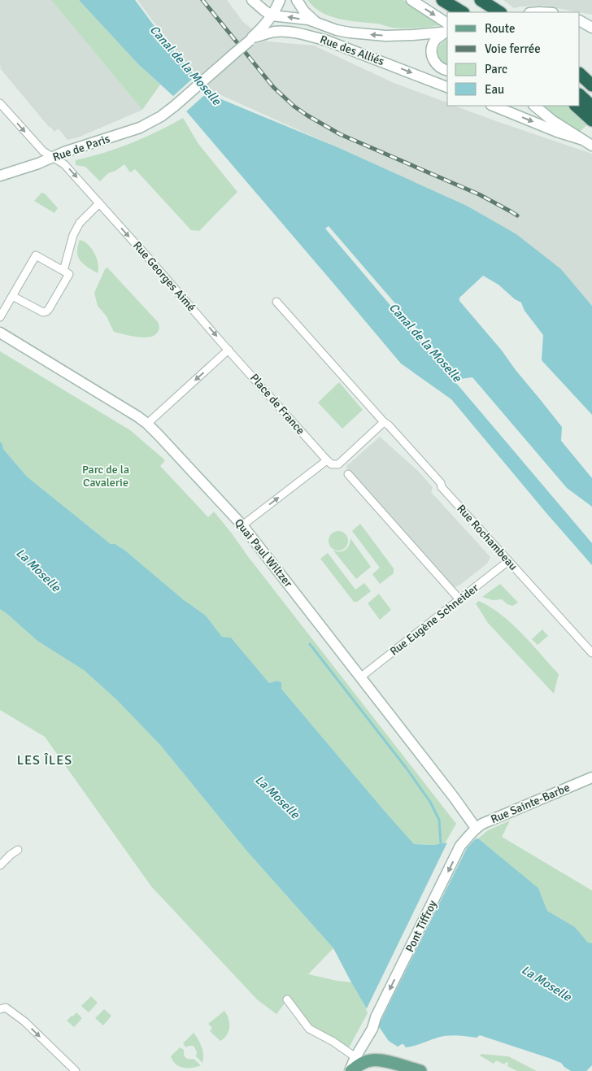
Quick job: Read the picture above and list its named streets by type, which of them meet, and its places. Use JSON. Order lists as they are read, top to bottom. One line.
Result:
{"streets":{"main road":["Rue des Alliés","Rue de Paris","Quai Paul Wiltzer","Rue Sainte-Barbe","Pont Tiffroy"],"street":["Rue Georges Aimé","Place de France","Rue Rochambeau","Rue Eugène Schneider"]},"crossings":[["Rue des Alliés","Rue de Paris"],["Rue de Paris","Rue Georges Aimé"],["Rue Georges Aimé","Place de France"],["Rue Rochambeau","Rue Eugène Schneider"],["Quai Paul Wiltzer","Rue Eugène Schneider"],["Quai Paul Wiltzer","Rue Sainte-Barbe"],["Quai Paul Wiltzer","Pont Tiffroy"],["Rue Sainte-Barbe","Pont Tiffroy"]],"one_way":["Rue Georges Aimé","Pont Tiffroy"],"districts":["LES ÎLES"],"water":["Canal de la Moselle","La Moselle"],"parks":["Parc de la Cavalerie"],"legend":["Route","Voie ferrée","Parc","Eau"]}
